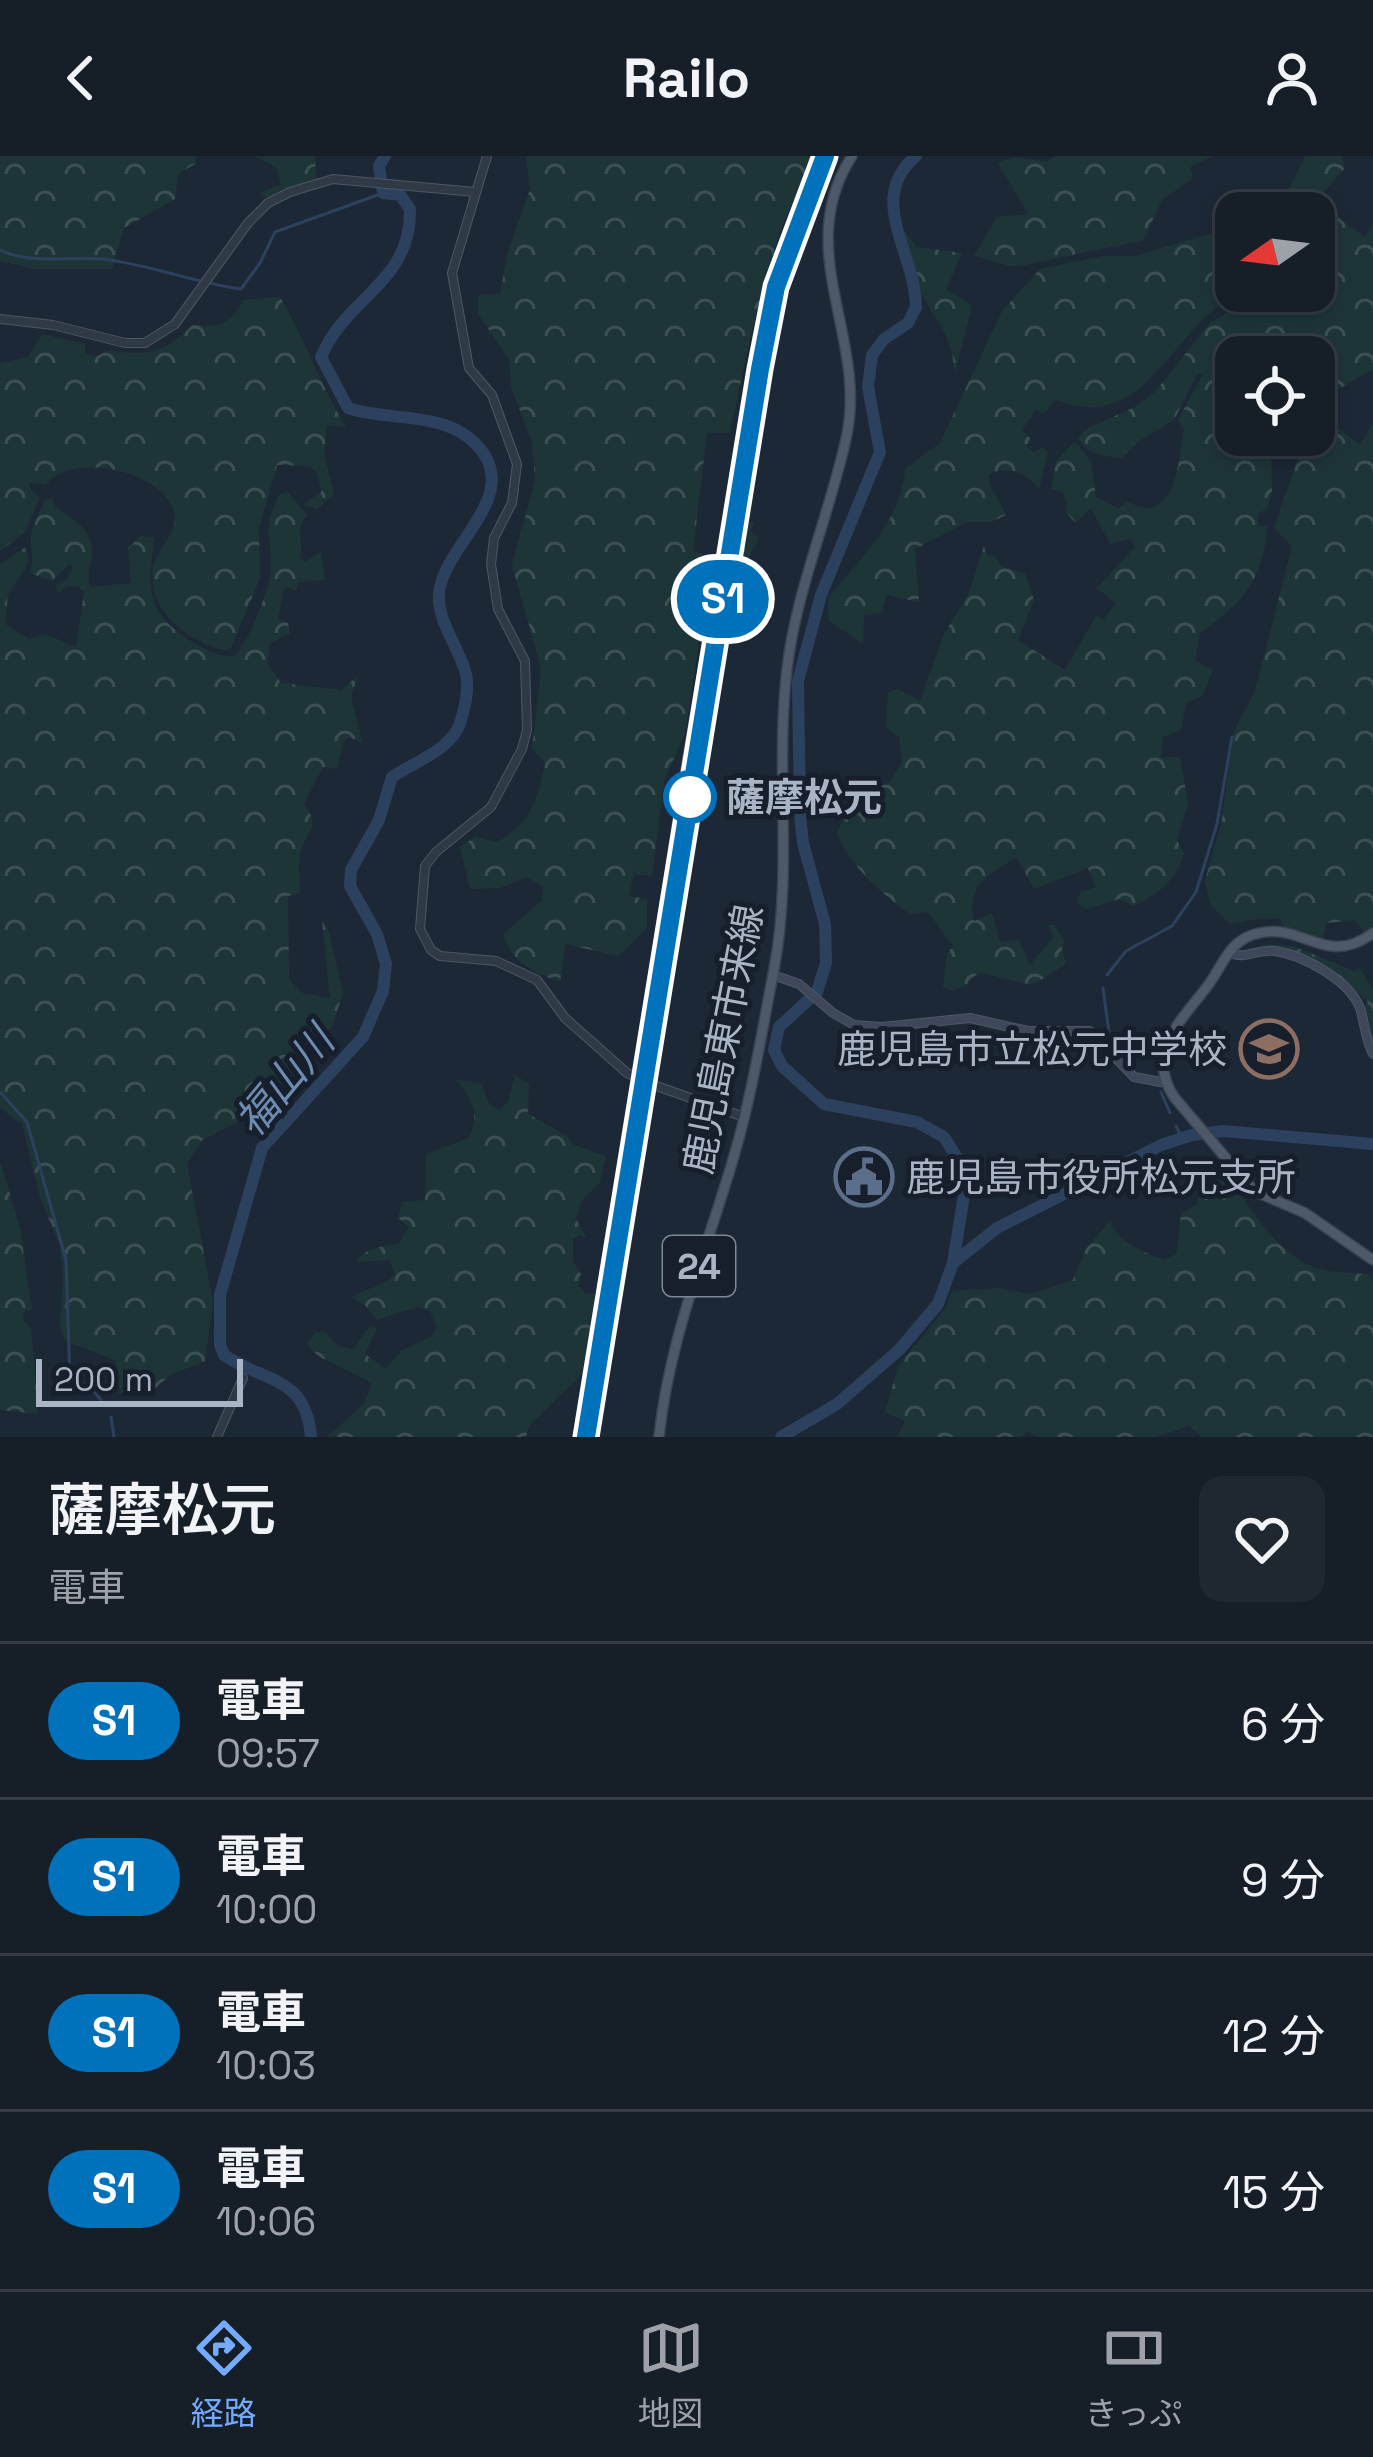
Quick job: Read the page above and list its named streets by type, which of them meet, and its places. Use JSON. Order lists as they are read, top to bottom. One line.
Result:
{"streets":{"main road":["鹿児島東市来線","24"]},"water":["福山川"],"places":{"other":["薩摩松元"],"school or university":["鹿児島市立松元中学校"],"public building":["鹿児島市役所松元支所"]},"scale_bar":"200 m","north":"left","page":{"header":"Railo","on_map":"S1","scale":"200 m","heading":["薩摩松元","電車"],"list":[{"mark":"S1","name":"電車","note":"09:57","value":"6 分"},{"mark":"S1","name":"電車","note":"10:00","value":"9 分"},{"mark":"S1","name":"電車","note":"10:03","value":"12 分"},{"mark":"S1","name":"電車","note":"10:06","value":"15 分"}],"tabs":["経路","地図","きっぷ"]}}
